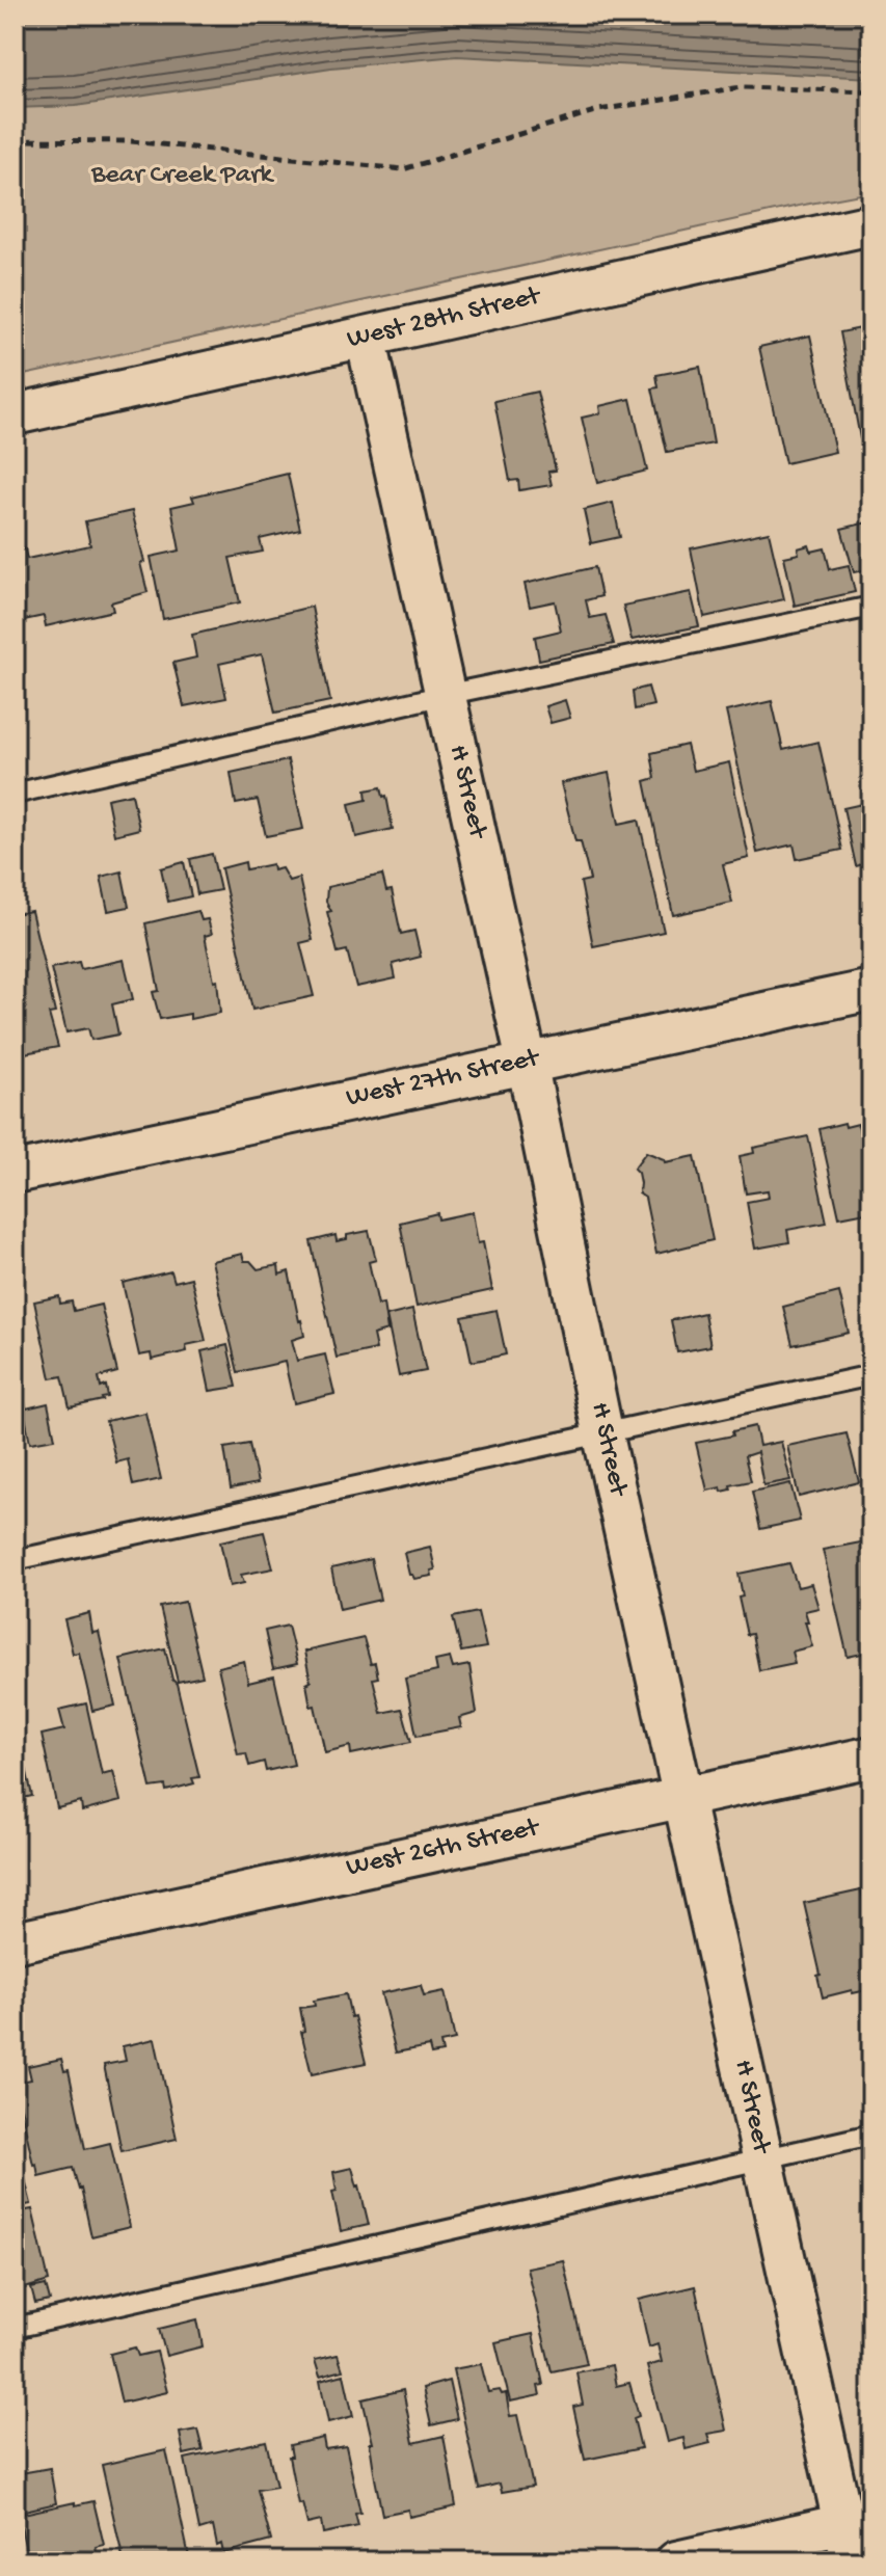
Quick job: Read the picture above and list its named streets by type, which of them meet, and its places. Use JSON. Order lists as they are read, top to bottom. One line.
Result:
{"streets":{"street":["West 28th Street","H Street","West 27th Street","West 26th Street"]},"crossings":[["West 28th Street","H Street"],["H Street","West 27th Street"],["H Street","West 26th Street"]],"parks":["Bear Creek Park"]}
